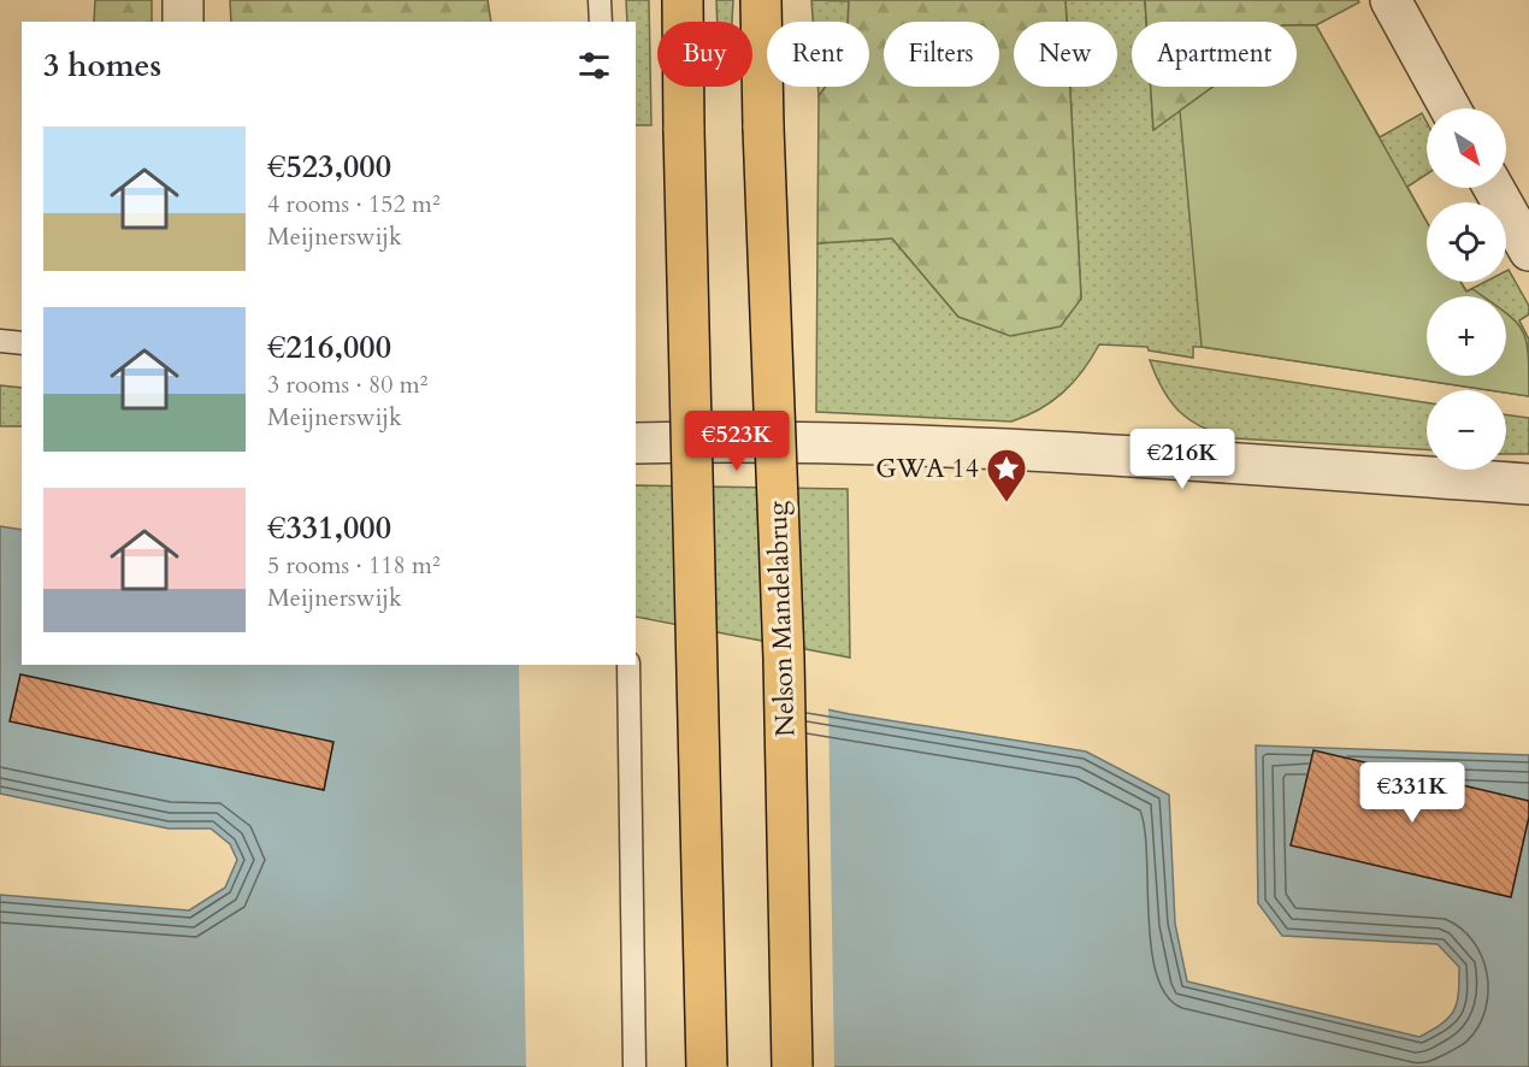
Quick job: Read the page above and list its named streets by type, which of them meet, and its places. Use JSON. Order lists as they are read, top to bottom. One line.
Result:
{"streets":{"main road":["Nelson Mandelabrug"]},"places":{"place":["GWA 14"]},"north":"bottom right","page":{"chip":["Buy","Rent","Filters","New","Apartment"],"heading":"3 homes","map_buttons":["+","−"],"list":[{"name":"€523,000","note":"4 rooms · 152 m² · Meijnerswijk"},{"name":"€216,000","note":"3 rooms · 80 m² · Meijnerswijk"},{"name":"€331,000","note":"5 rooms · 118 m² · Meijnerswijk"}],"price":["€523K","€216K","€331K"]}}
